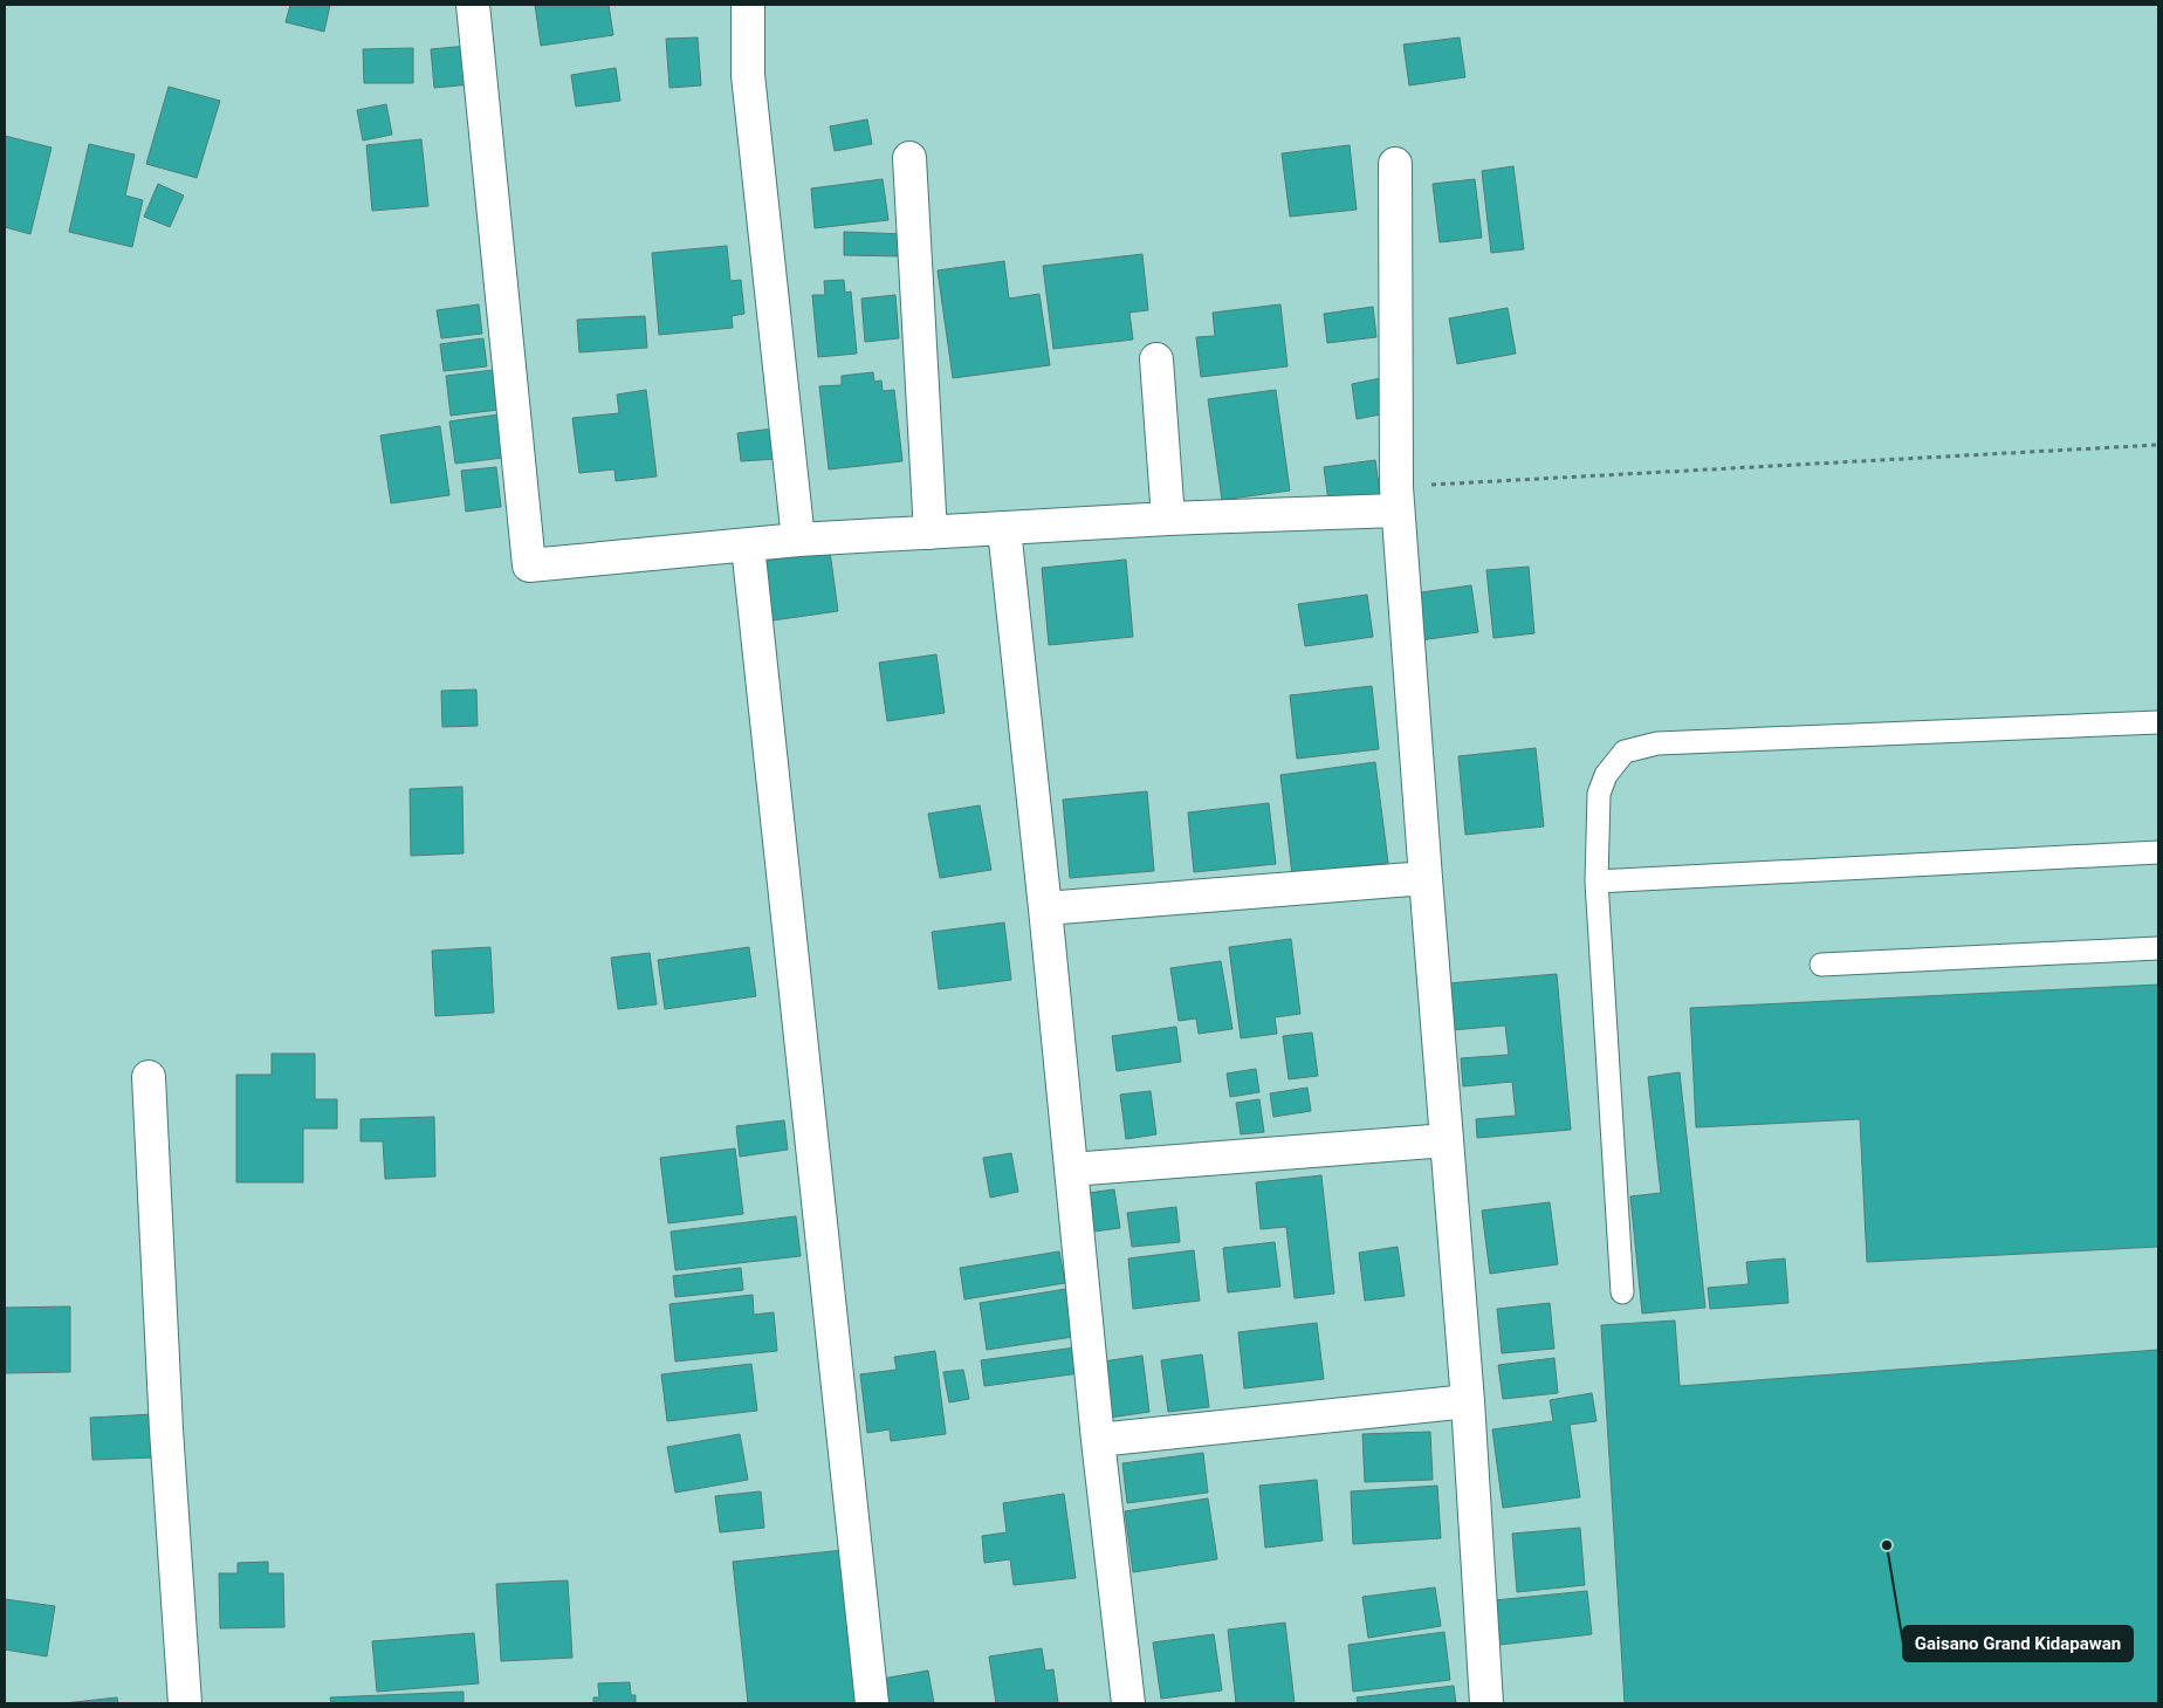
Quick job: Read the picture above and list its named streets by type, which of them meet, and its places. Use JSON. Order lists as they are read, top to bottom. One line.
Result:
{"places":["Gaisano Grand Kidapawan"]}
